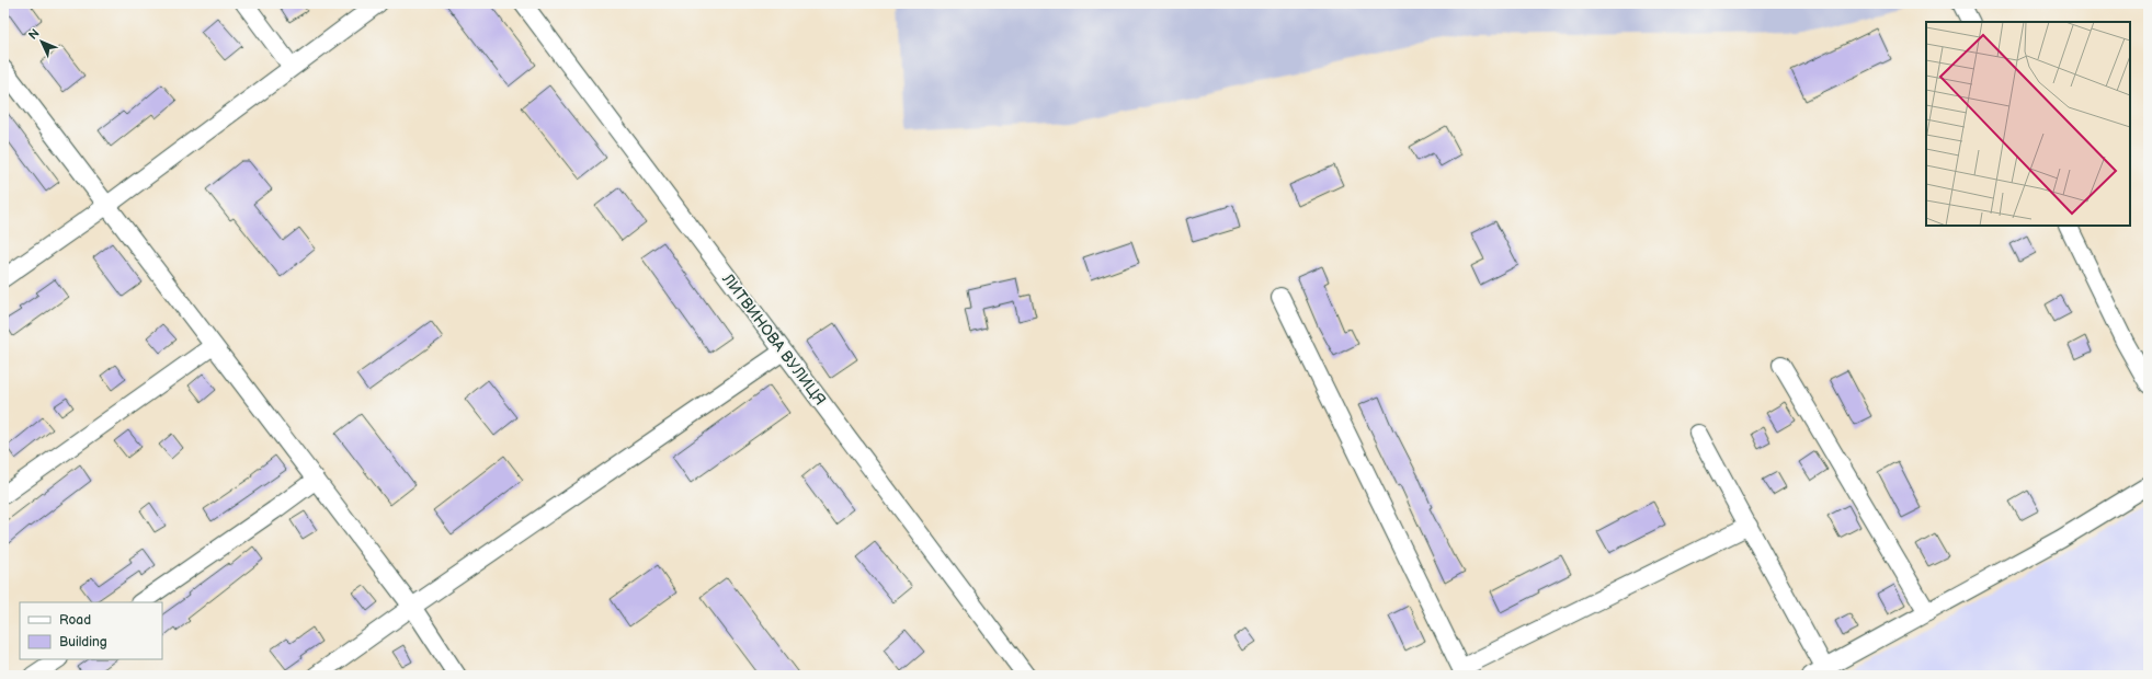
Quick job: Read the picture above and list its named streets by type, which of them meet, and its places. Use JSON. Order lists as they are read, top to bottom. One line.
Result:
{"streets":{"street":["ЛИТВИНОВА ВУЛИЦЯ"]},"legend":["Road","Building"],"north":"top left"}
